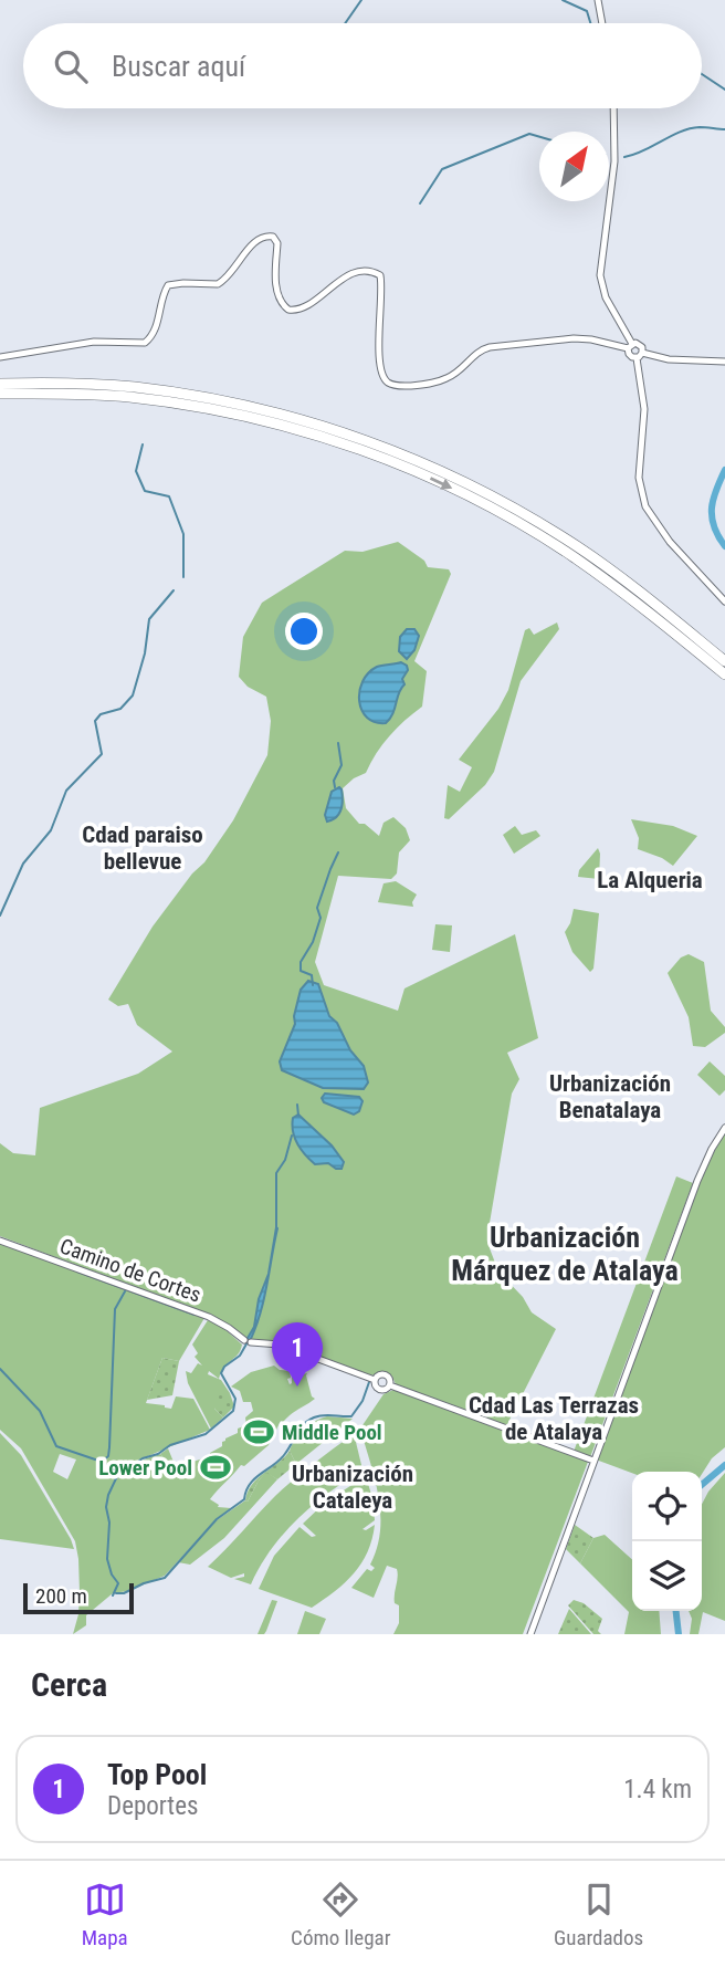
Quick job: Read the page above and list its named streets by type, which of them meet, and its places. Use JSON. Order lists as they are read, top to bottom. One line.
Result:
{"streets":{"street":["Camino de Cortes"]},"districts":["Cdad paraiso bellevue","La Alqueria","Urbanización Benatalaya","Urbanización Márquez de Atalaya","Cdad Las Terrazas de Atalaya","Urbanización Cataleya"],"places":{"sports":["Middle Pool","Lower Pool"]},"scale_bar":"200 m","north":"top right","page":{"search":"Buscar aquí","pins":"1","scale":"200 m","heading":"Cerca","list":[{"mark":"1","name":"Top Pool","note":"Deportes","value":"1.4 km"}],"nav":["Mapa","Cómo llegar","Guardados"]}}
